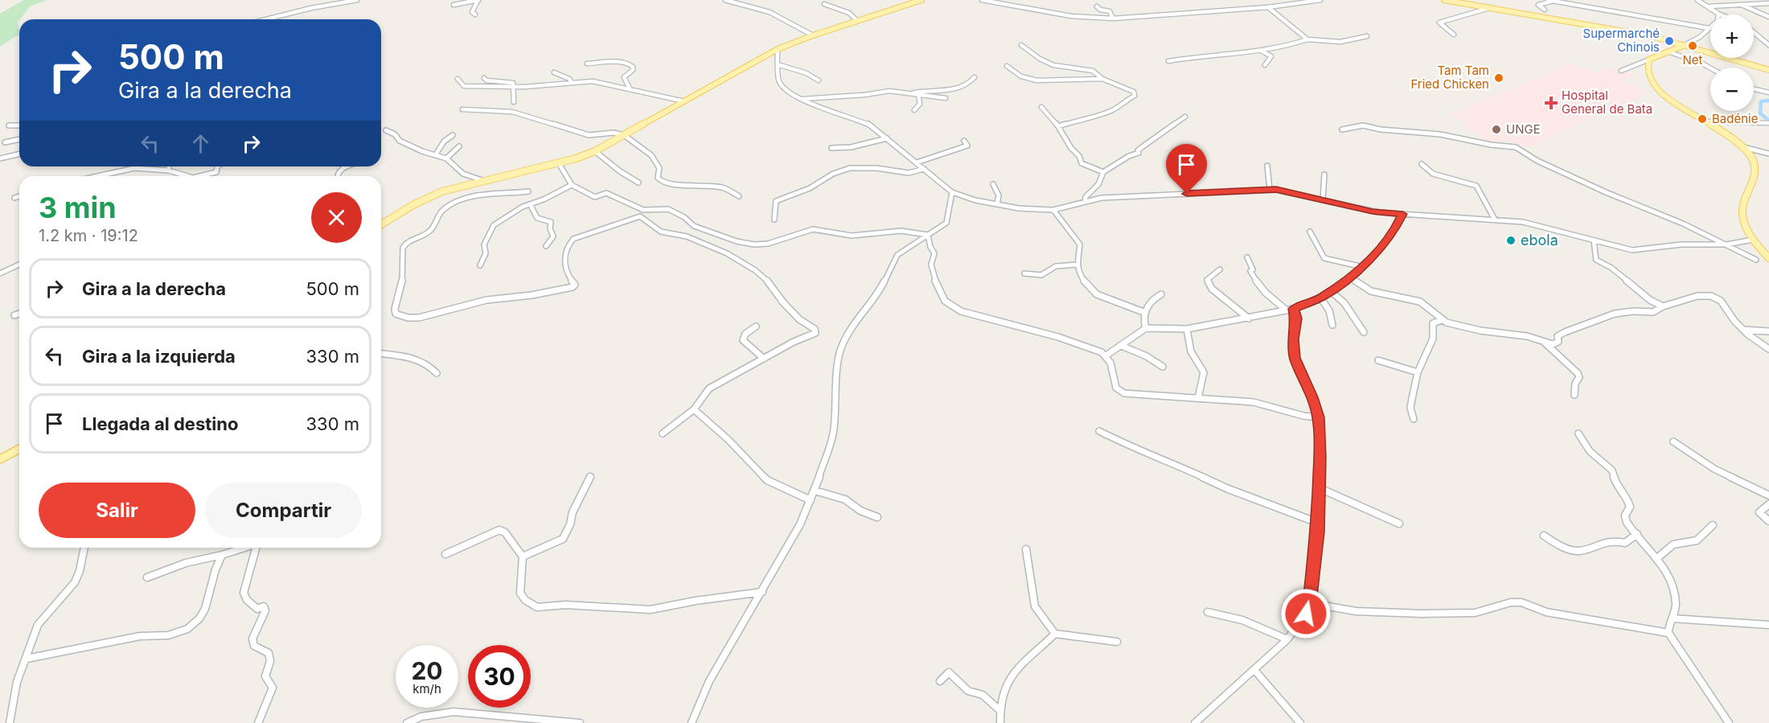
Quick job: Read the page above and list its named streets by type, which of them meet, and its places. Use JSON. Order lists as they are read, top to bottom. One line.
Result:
{"places":{"other":["Supermarché Chinois","Net","Tam Tam Fried Chicken","Badénie","UNGE","ebola"],"health":["Hospital General de Bata"]},"page":{"map_buttons":["+","−"],"turn":["500 m","Gira a la derecha"],"heading":["3 min","1.2 km · 19:12"],"list":[{"name":"Gira a la derecha","value":"500 m"},{"name":"Gira a la izquierda","value":"330 m"},{"name":"Llegada al destino","value":"330 m"}],"buttons":["Salir","Compartir"],"speed":"20 km/h","limit":"30"}}
